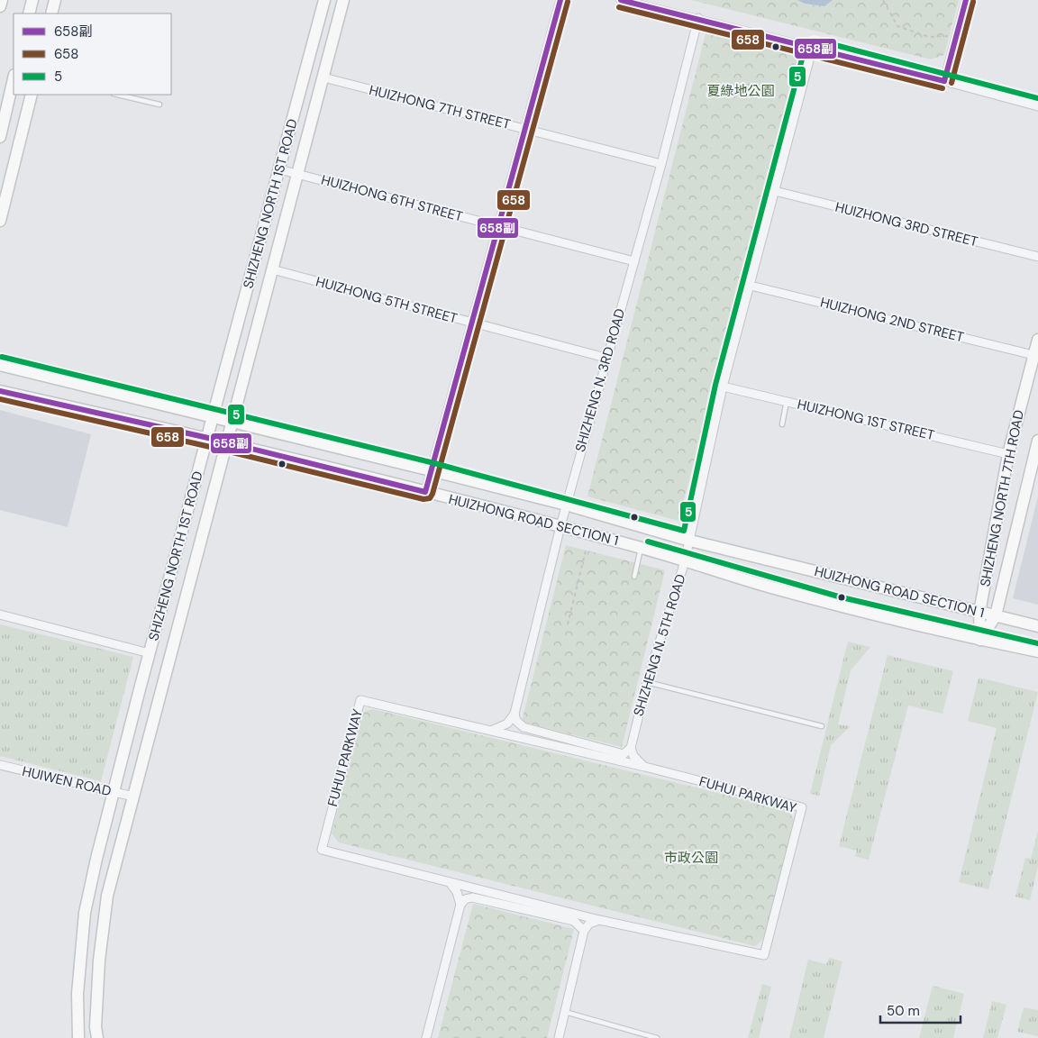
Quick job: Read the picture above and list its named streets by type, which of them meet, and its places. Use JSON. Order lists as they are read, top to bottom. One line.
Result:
{"streets":{"street":["HUIZHONG 7TH STREET","HUIZHONG 6TH STREET","SHIZHENG NORTH 1ST ROAD","HUIZHONG 3RD STREET","HUIZHONG 5TH STREET","HUIZHONG 2ND STREET","SHIZHENG N. 3RD ROAD","HUIZHONG 1ST STREET","SHIZHENG NORTH 7TH ROAD","HUIZHONG ROAD SECTION 1","SHIZHENG N. 5TH ROAD","FUHUI PARKWAY","HUIWEN ROAD"]},"crossings":[["HUIZHONG 7TH STREET","SHIZHENG NORTH 1ST ROAD"],["HUIZHONG 7TH STREET","SHIZHENG N. 3RD ROAD"],["HUIZHONG 6TH STREET","SHIZHENG NORTH 1ST ROAD"],["HUIZHONG 6TH STREET","SHIZHENG N. 3RD ROAD"],["SHIZHENG NORTH 1ST ROAD","HUIZHONG 5TH STREET"],["SHIZHENG NORTH 1ST ROAD","HUIZHONG ROAD SECTION 1"],["SHIZHENG NORTH 1ST ROAD","HUIWEN ROAD"],["HUIZHONG 3RD STREET","SHIZHENG N. 5TH ROAD"],["HUIZHONG 5TH STREET","SHIZHENG N. 3RD ROAD"],["HUIZHONG 2ND STREET","SHIZHENG NORTH 7TH ROAD"],["HUIZHONG 2ND STREET","SHIZHENG N. 5TH ROAD"],["SHIZHENG N. 3RD ROAD","HUIZHONG ROAD SECTION 1"],["HUIZHONG 1ST STREET","SHIZHENG NORTH 7TH ROAD"],["HUIZHONG 1ST STREET","SHIZHENG N. 5TH ROAD"],["SHIZHENG NORTH 7TH ROAD","HUIZHONG ROAD SECTION 1"],["HUIZHONG ROAD SECTION 1","SHIZHENG N. 5TH ROAD"]],"parks":["夏綠地公園","市政公園"],"lines":["transit line 658副","transit line 658","transit line 5"],"legend":["658副","658","5"],"scale_bar":"50 m"}
